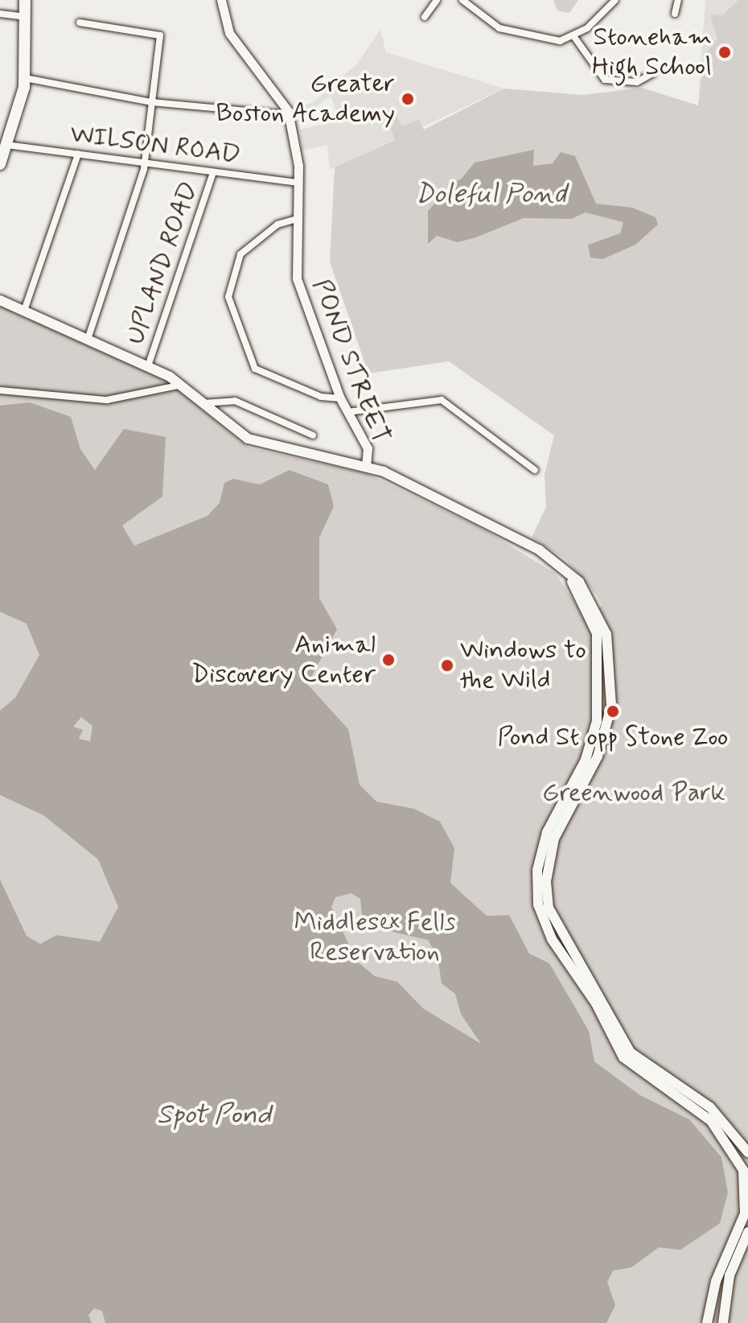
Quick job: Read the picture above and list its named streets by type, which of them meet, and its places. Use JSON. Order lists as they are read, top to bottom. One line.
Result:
{"streets":{"main road":["POND STREET"],"street":["WILSON ROAD","UPLAND ROAD"]},"crossings":[["WILSON ROAD","UPLAND ROAD"],["WILSON ROAD","POND STREET"]],"water":["Doleful Pond","Spot Pond"],"parks":["Greenwood Park","Middlesex Fells Reservation"],"places":["Stoneham High School","Greater Boston Academy","Animal Discovery Center","Windows to the Wild","Pond St opp Stone Zoo"]}
